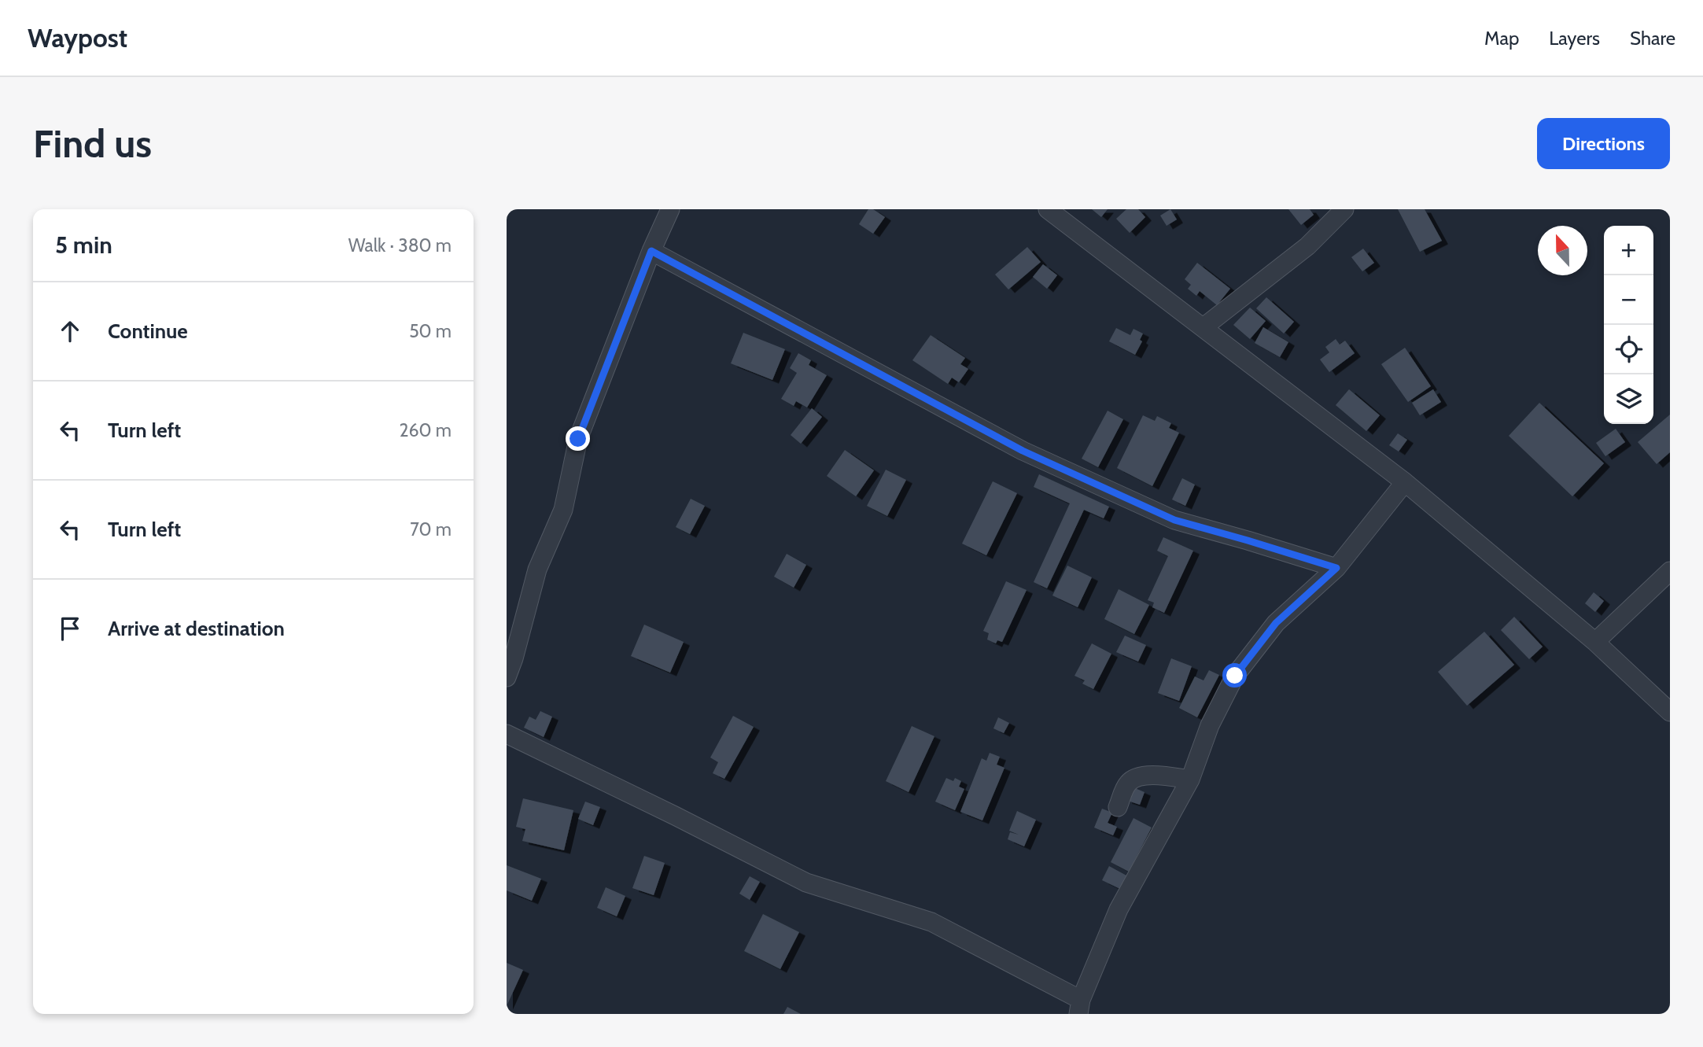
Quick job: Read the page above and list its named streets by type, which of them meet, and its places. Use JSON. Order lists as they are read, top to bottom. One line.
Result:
{"north":"top","page":{"header":"Waypost","nav":["Map","Layers","Share"],"buttons":"Directions","title":"Find us","heading":["5 min","Walk · 380 m"],"map_buttons":["+","−"],"list":[["Continue","50 m"],["Turn left","260 m"],["Turn left","70 m"],"Arrive at destination"]}}
